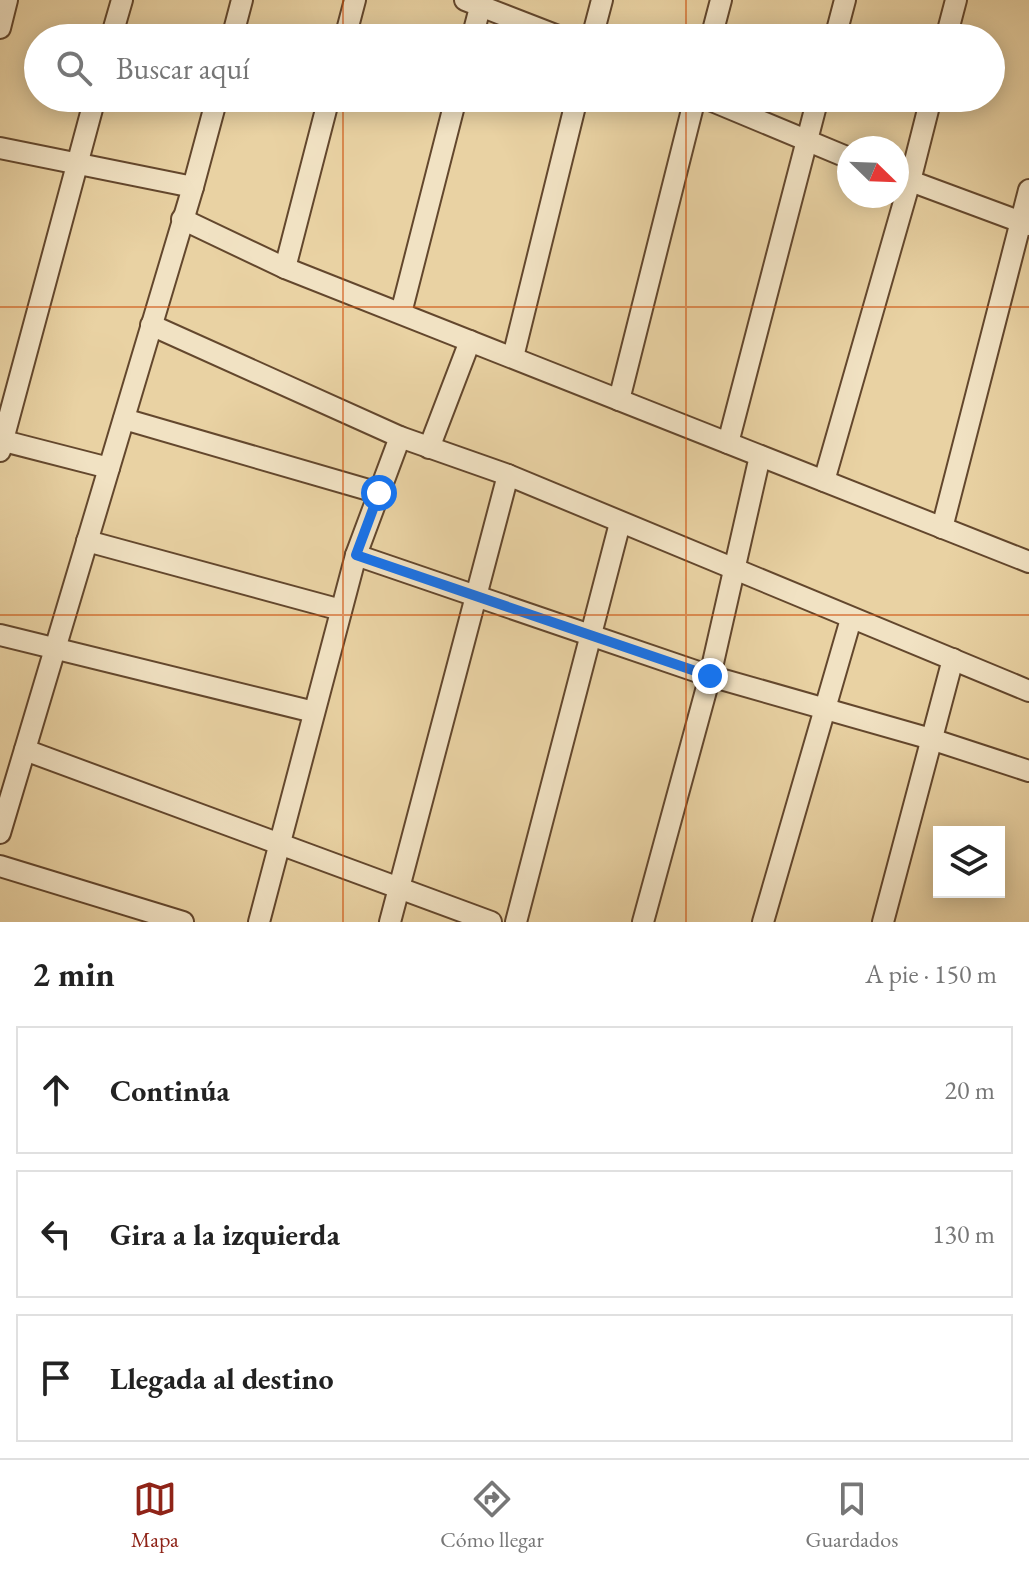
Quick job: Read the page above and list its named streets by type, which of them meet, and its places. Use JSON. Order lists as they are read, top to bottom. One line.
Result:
{"north":"bottom right","page":{"search":"Buscar aquí","heading":["2 min","A pie · 150 m"],"list":[["Continúa","20 m"],["Gira a la izquierda","130 m"],"Llegada al destino"],"nav":["Mapa","Cómo llegar","Guardados"]}}
